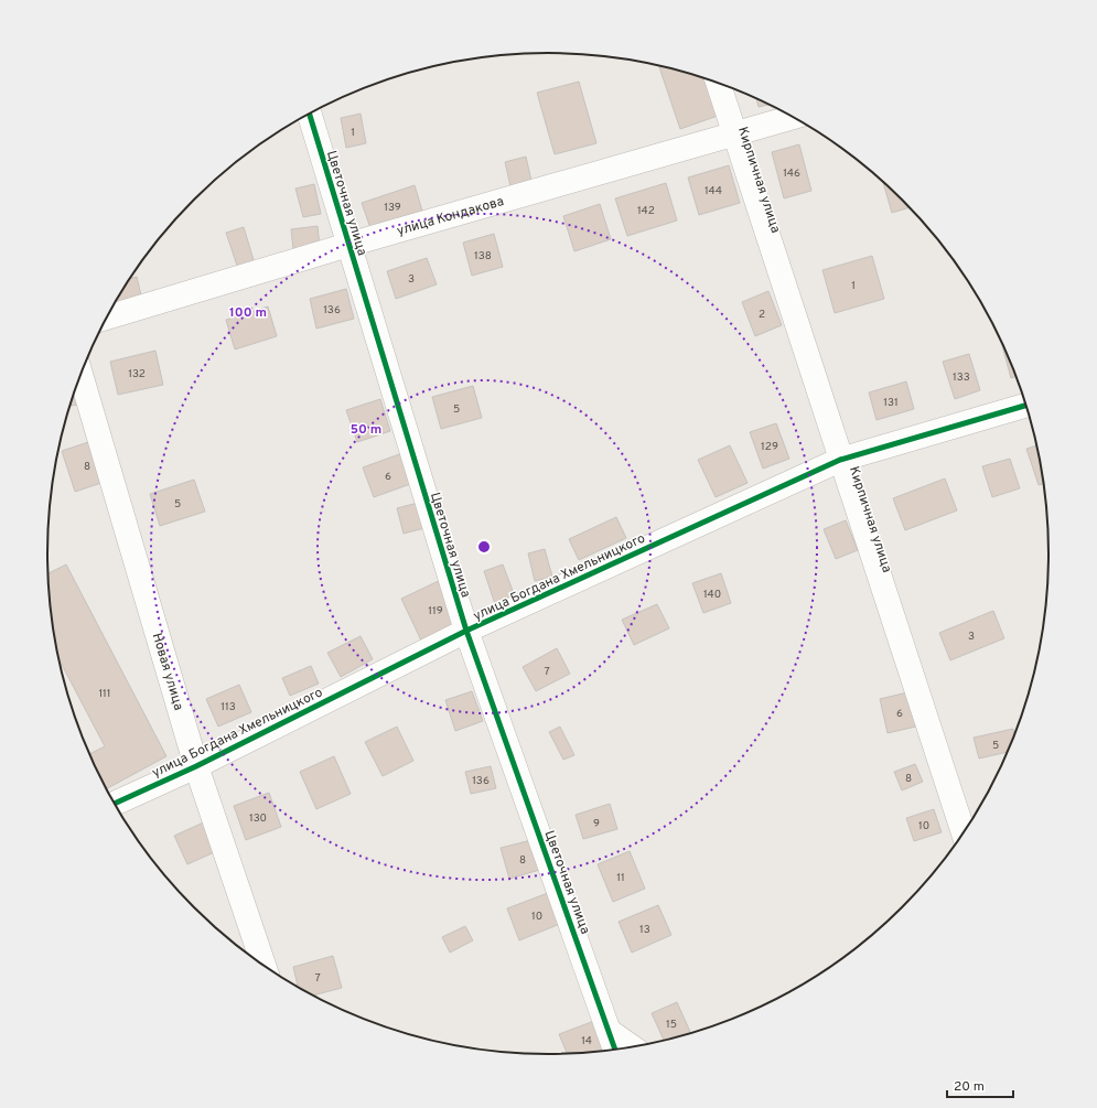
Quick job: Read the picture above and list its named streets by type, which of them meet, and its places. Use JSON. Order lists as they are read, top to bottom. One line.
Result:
{"streets":{"street":["Кирпичная улица","Цветочная улица","улица Кондакова","улица Богдана Хмельницкого","Новая улица"]},"crossings":[["Кирпичная улица","улица Кондакова"],["Кирпичная улица","улица Богдана Хмельницкого"],["Цветочная улица","улица Кондакова"],["Цветочная улица","улица Богдана Хмельницкого"],["улица Богдана Хмельницкого","Новая улица"]],"house_numbers":["1","146","144","139","142","138","3","1","136","2","132","133","131","5","129","8","6","5","140","119","3","7","111","113","6","5","8","136","130","9","10","8","11","10","13","7","15","14"],"scale_bar":"20 m","rings":["100 m","50 m"]}
